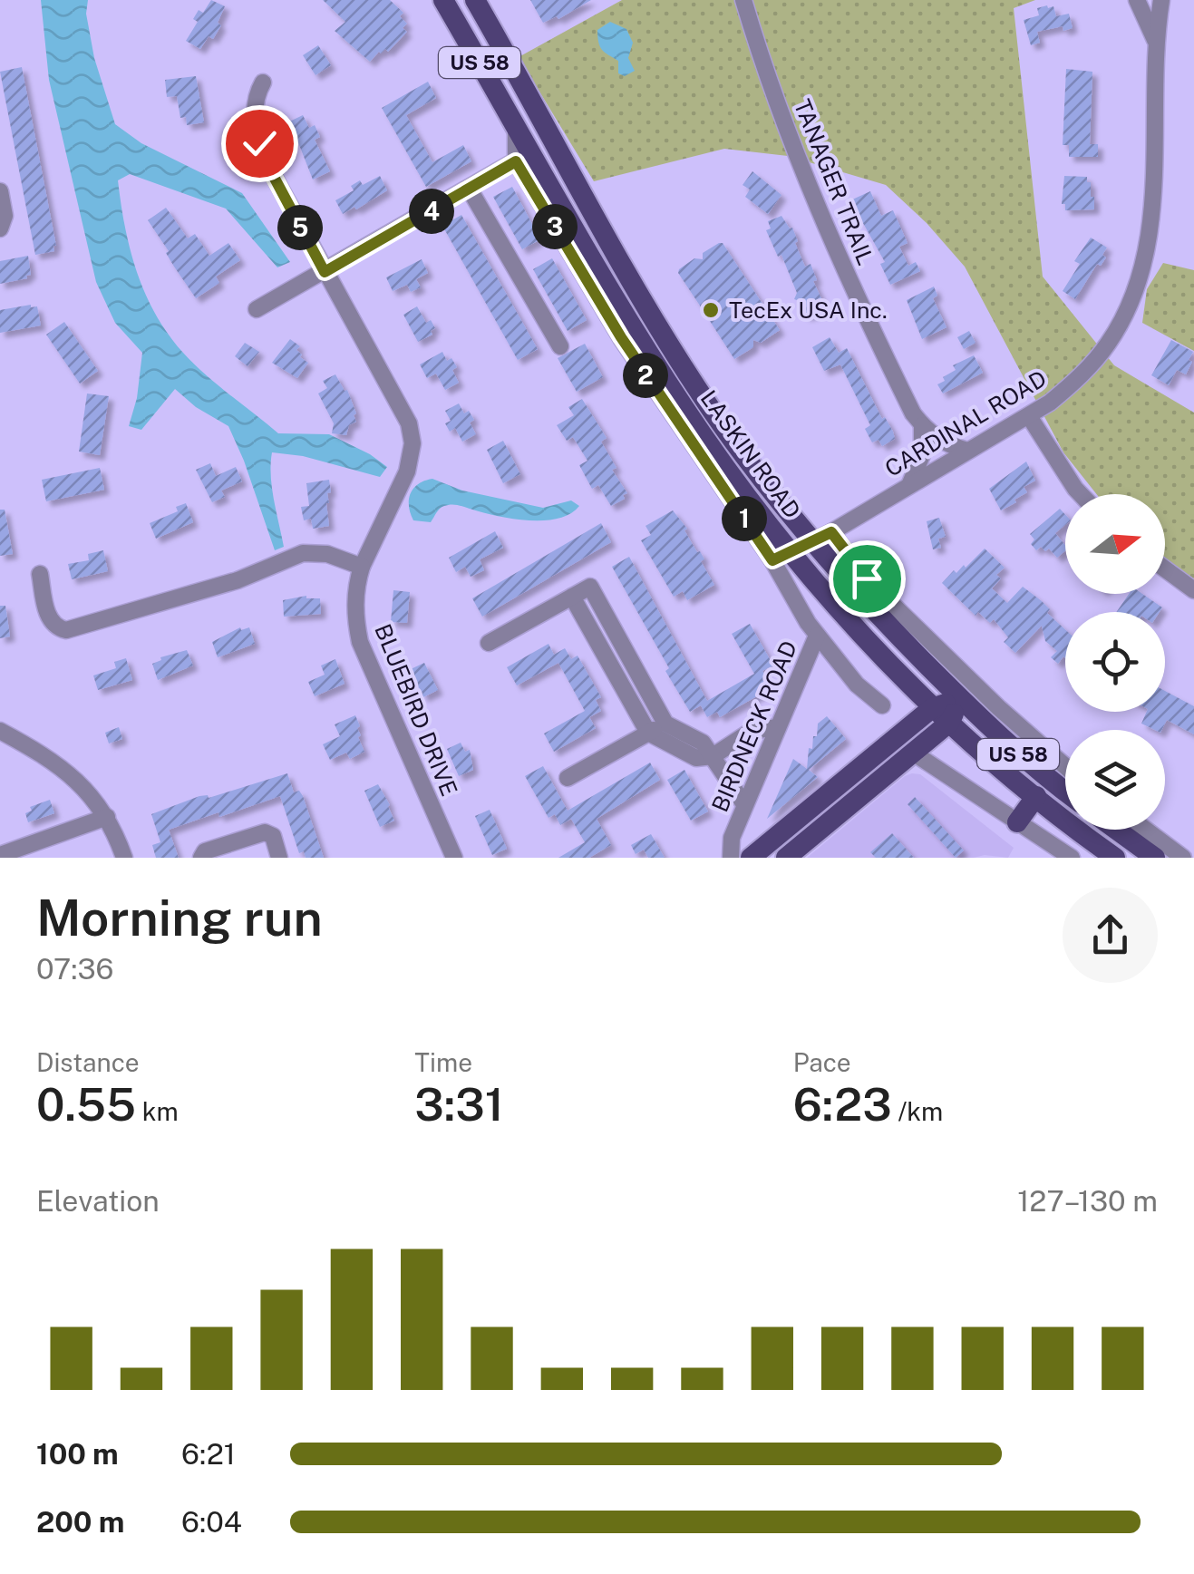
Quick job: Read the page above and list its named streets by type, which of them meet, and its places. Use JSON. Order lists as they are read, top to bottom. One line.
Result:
{"streets":{"main road":["US 58","LASKIN ROAD"],"street":["TANAGER TRAIL","CARDINAL ROAD","BLUEBIRD DRIVE","BIRDNECK ROAD"]},"crossings":[["TANAGER TRAIL","CARDINAL ROAD"],["CARDINAL ROAD","LASKIN ROAD"],["LASKIN ROAD","BIRDNECK ROAD"]],"places":["TecEx USA Inc."],"north":"right","page":{"pins":["4","3","5","2","1"],"heading":["Morning run","07:36"],"stats":[["Distance","0.55 km"],["Time","3:31"],["Pace","6:23 /km"]],"chart":["Elevation","127–130 m"],"list":[{"name":"100 m","note":"6:21"},{"name":"200 m","note":"6:04"}]}}
